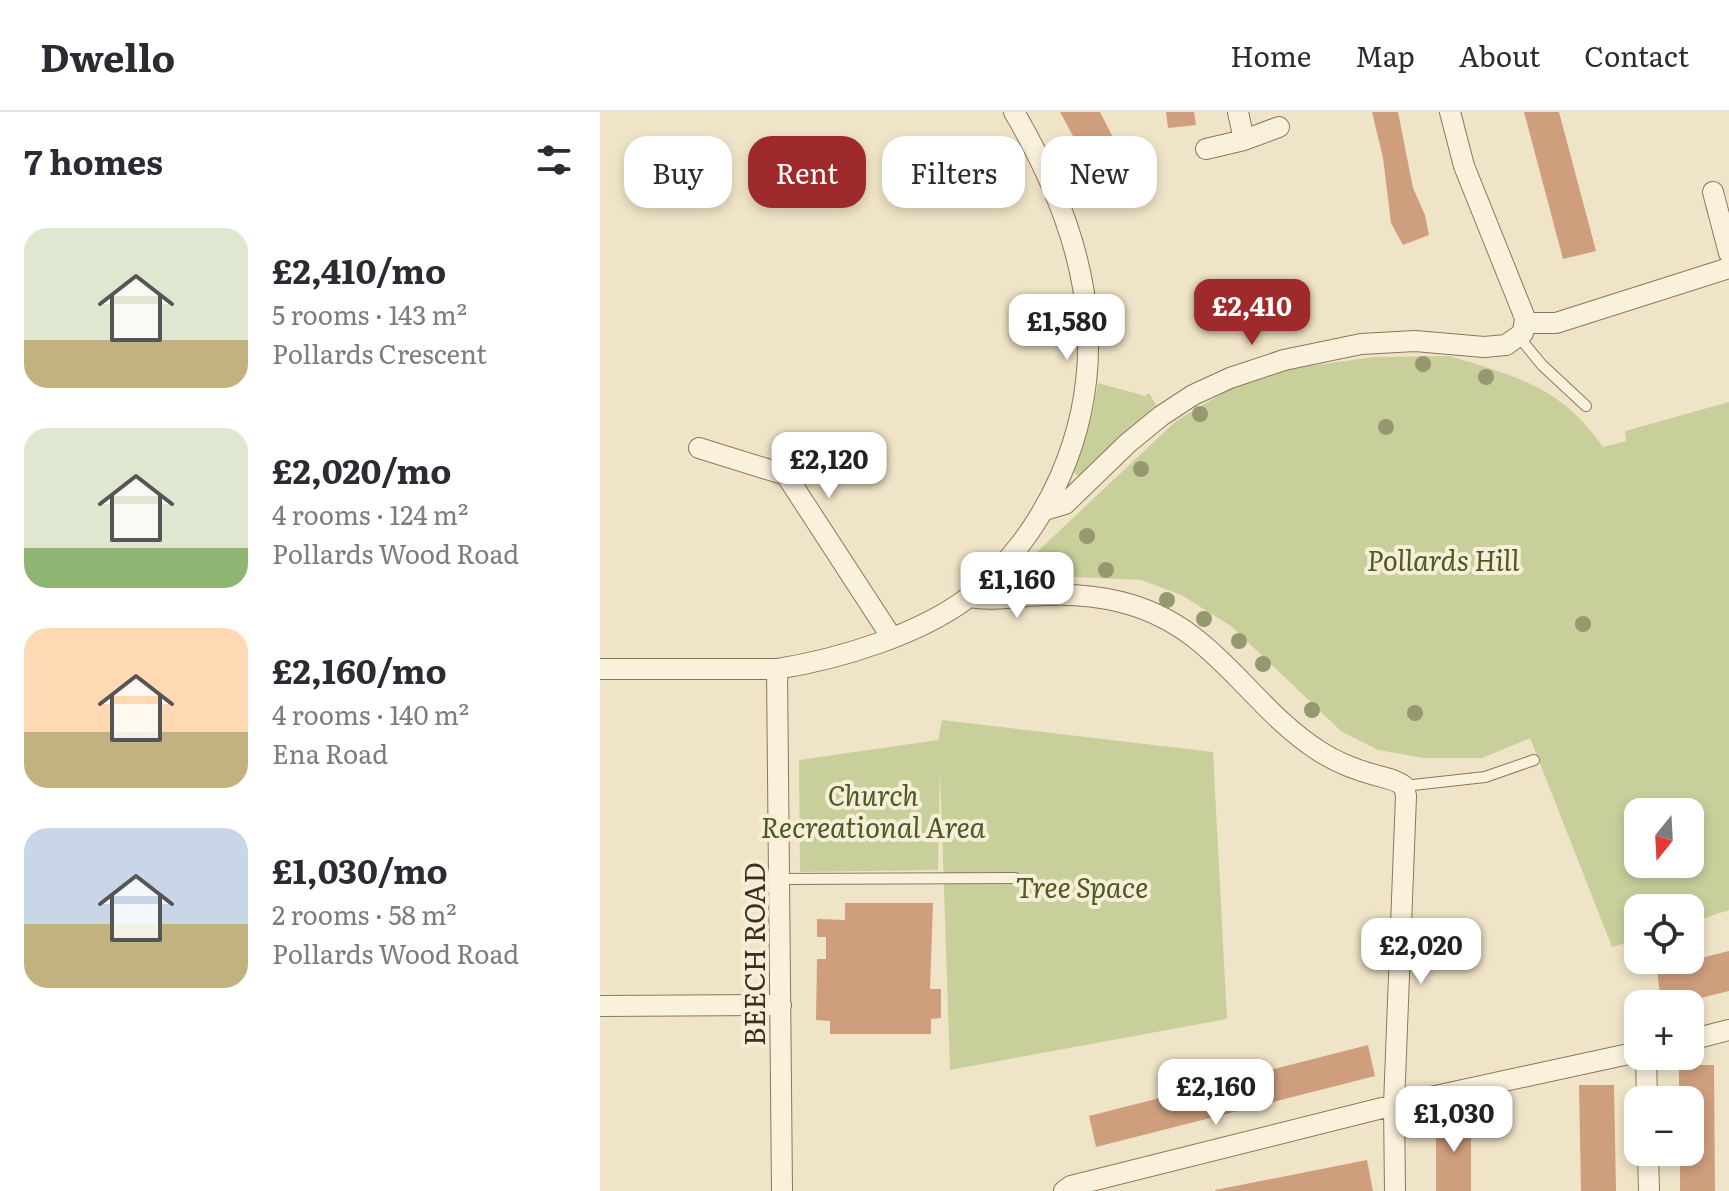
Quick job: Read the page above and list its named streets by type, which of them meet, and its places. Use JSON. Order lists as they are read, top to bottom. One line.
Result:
{"streets":{"street":["BEECH ROAD"]},"parks":["Pollards Hill","Church Recreational Area","Tree Space"],"north":"bottom","page":{"header":"Dwello","nav":["Home","Map","About","Contact"],"heading":"7 homes","chip":["Buy","Rent","Filters","New"],"list":[{"name":"£2,410/mo","note":"5 rooms · 143 m² · Pollards Crescent"},{"name":"£2,020/mo","note":"4 rooms · 124 m² · Pollards Wood Road"},{"name":"£2,160/mo","note":"4 rooms · 140 m² · Ena Road"},{"name":"£1,030/mo","note":"2 rooms · 58 m² · Pollards Wood Road"}],"price":["£2,410","£1,580","£2,120","£1,160","£2,020","£2,160","£1,030"],"map_buttons":["+","−"]}}
